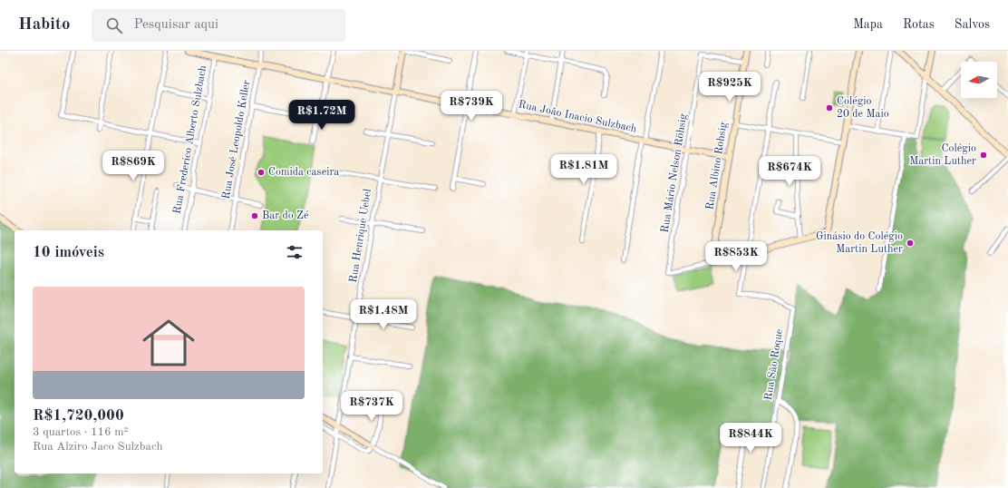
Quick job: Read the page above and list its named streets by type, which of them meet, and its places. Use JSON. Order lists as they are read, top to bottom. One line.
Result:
{"streets":{"street":["Rua João Inacio Sulzbach","Rua Frederico Alberto Sulzbach","Rua José Leopoldo Keller","Rua Albino Rohsig","Rua Mário Nelson Röhsig","Rua Henrique Uebel","Rua São Roque"]},"crossings":[["Rua João Inacio Sulzbach","Rua Frederico Alberto Sulzbach"],["Rua João Inacio Sulzbach","Rua José Leopoldo Keller"],["Rua João Inacio Sulzbach","Rua Albino Rohsig"],["Rua João Inacio Sulzbach","Rua Mário Nelson Röhsig"],["Rua João Inacio Sulzbach","Rua Henrique Uebel"],["Rua Albino Rohsig","Rua Mário Nelson Röhsig"]],"places":["Colégio 20 de Maio","Colégio Martin Luther","Comida caseira","Bar do Zé","Ginásio do Colégio Martin Luther"],"north":"left","page":{"header":"Habito","search":"Pesquisar aqui","nav":["Mapa","Rotas","Salvos"],"price":["R$925K","R$739K","R$1.72M","R$869K","R$1.81M","R$674K","R$853K","R$1.48M","R$737K","R$844K"],"heading":"10 imóveis","list":[{"name":"R$1,720,000","note":"3 quartos · 116 m² · Rua Alziro Jaco Sulzbach"}]}}
